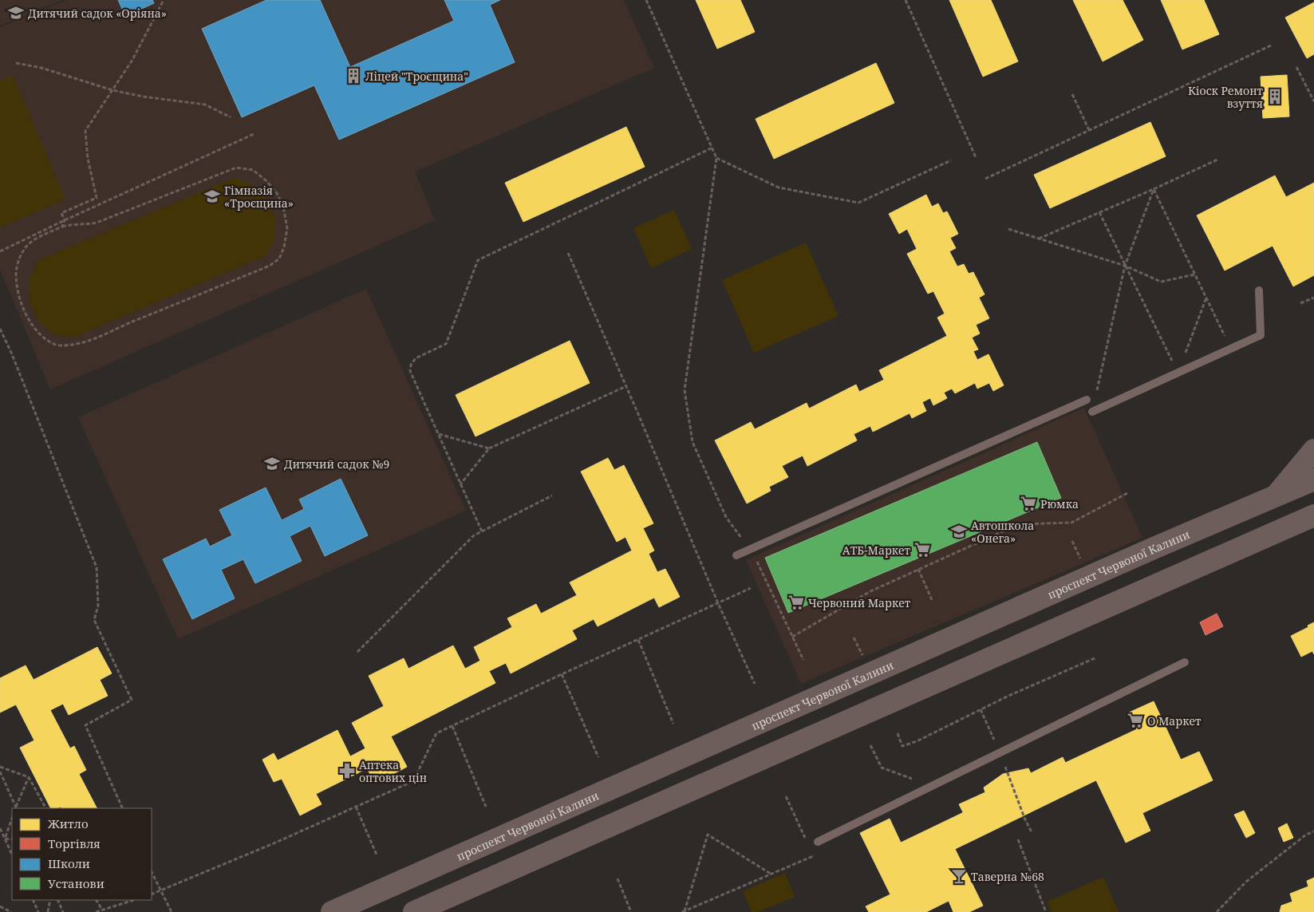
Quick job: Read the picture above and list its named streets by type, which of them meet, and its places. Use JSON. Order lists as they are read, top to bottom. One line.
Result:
{"streets":{"main road":["проспект Червоної Калини"]},"places":{"school or university":["Дитячий садок «Оріяна»","Гімназія «Троєщина»","Дитячий садок №9","Автошкола «Онега»"],"building":["Ліцей \"Троєщина\"","Кіоск Ремонт взуття"],"supermarket":["Рюмка","АТБ-Маркет","Червоний Маркет","О Маркет"],"pharmacy":["Аптека оптових цін"],"bar":["Таверна №68"]},"legend":["Житло","Торгівля","Школи","Установи"]}
